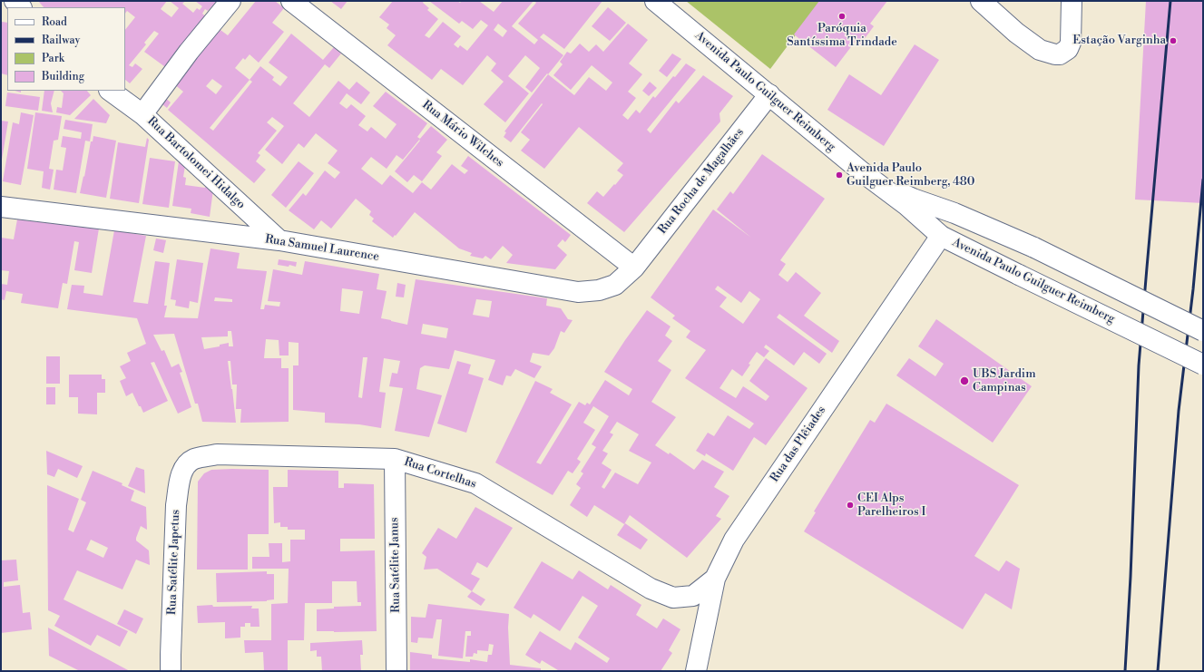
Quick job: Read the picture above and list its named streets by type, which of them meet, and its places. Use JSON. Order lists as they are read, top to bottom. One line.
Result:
{"streets":{"street":["Avenida Paulo Guilguer Reimberg","Rua Mário Wilches","Rua Bartolomei Hidalgo","Rua Rocha de Magalhães","Rua Samuel Laurence","Rua das Plêiades","Rua Cortelhas","Rua Satélite Japetus","Rua Satélite Janus"]},"crossings":[["Avenida Paulo Guilguer Reimberg","Rua Rocha de Magalhães"],["Avenida Paulo Guilguer Reimberg","Rua das Plêiades"],["Rua Mário Wilches","Rua Rocha de Magalhães"],["Rua Mário Wilches","Rua Samuel Laurence"],["Rua Bartolomei Hidalgo","Rua Samuel Laurence"],["Rua Rocha de Magalhães","Rua Samuel Laurence"],["Rua das Plêiades","Rua Cortelhas"],["Rua Cortelhas","Rua Satélite Japetus"],["Rua Cortelhas","Rua Satélite Janus"]],"places":["Paróquia Santíssima Trindade","Estação Varginha","Avenida Paulo Guilguer Reimberg, 480","UBS Jardim Campinas","CEI Alps Parelheiros I"],"legend":["Road","Railway","Park","Building"]}
